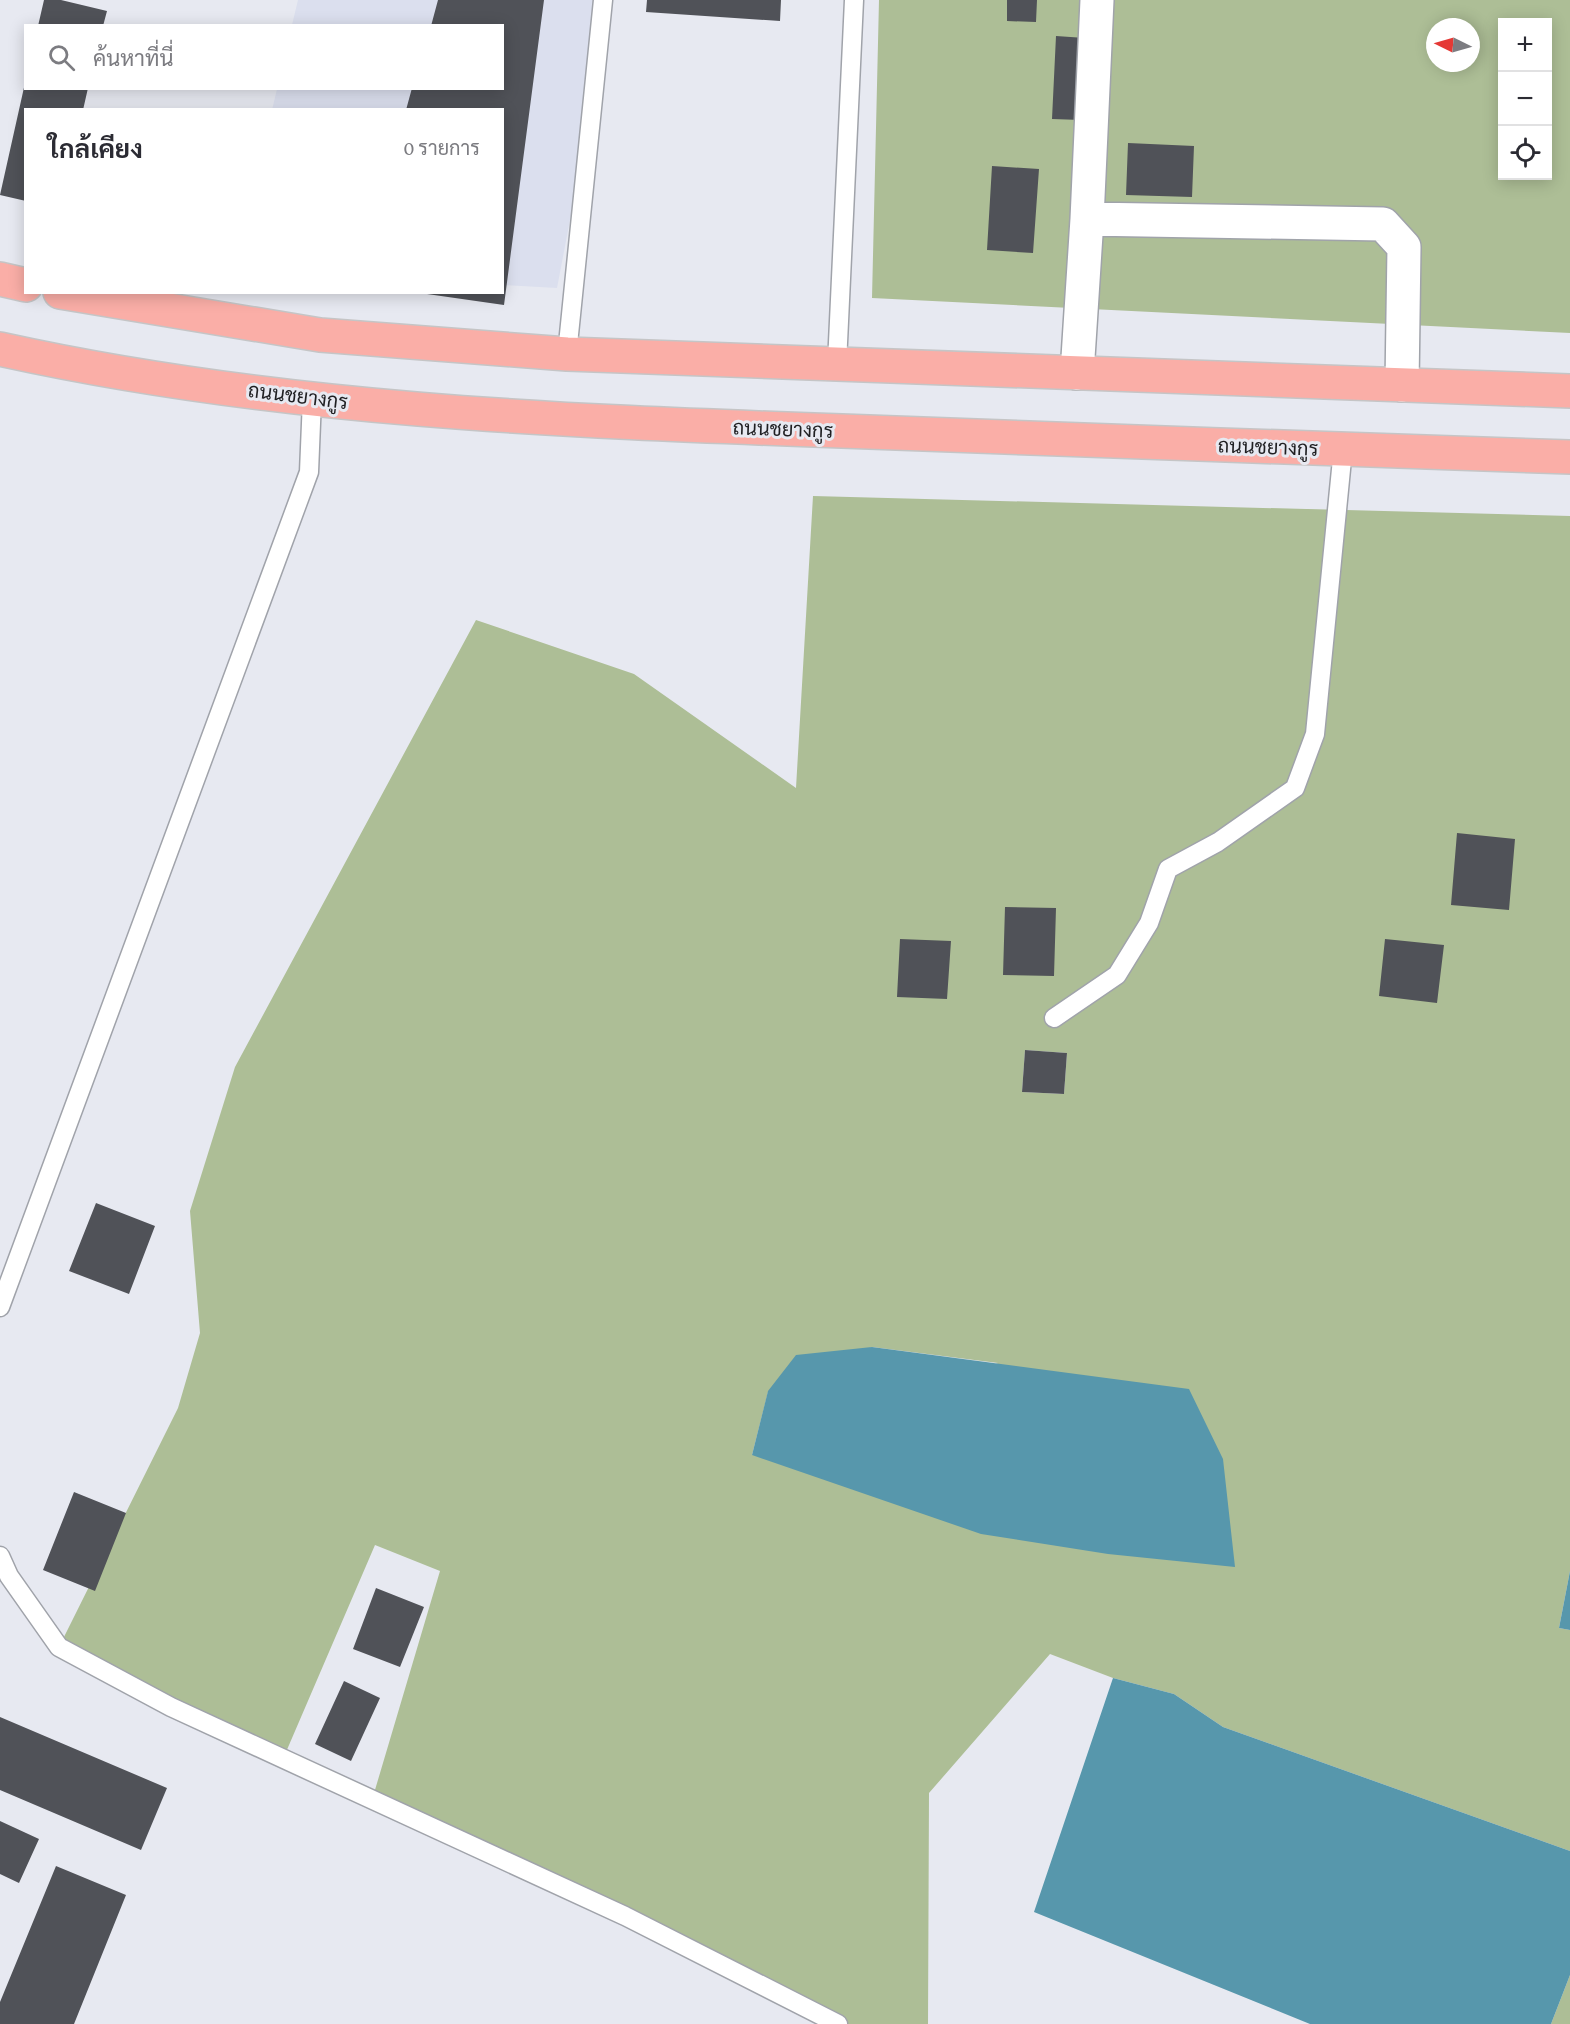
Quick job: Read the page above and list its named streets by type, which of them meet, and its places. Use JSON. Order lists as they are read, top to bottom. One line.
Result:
{"streets":{"highway":["ถนนชยางกูร"]},"north":"left","page":{"map_buttons":["+","−"],"search":"ค้นหาที่นี่","heading":["ใกล้เคียง","0 รายการ"]}}
